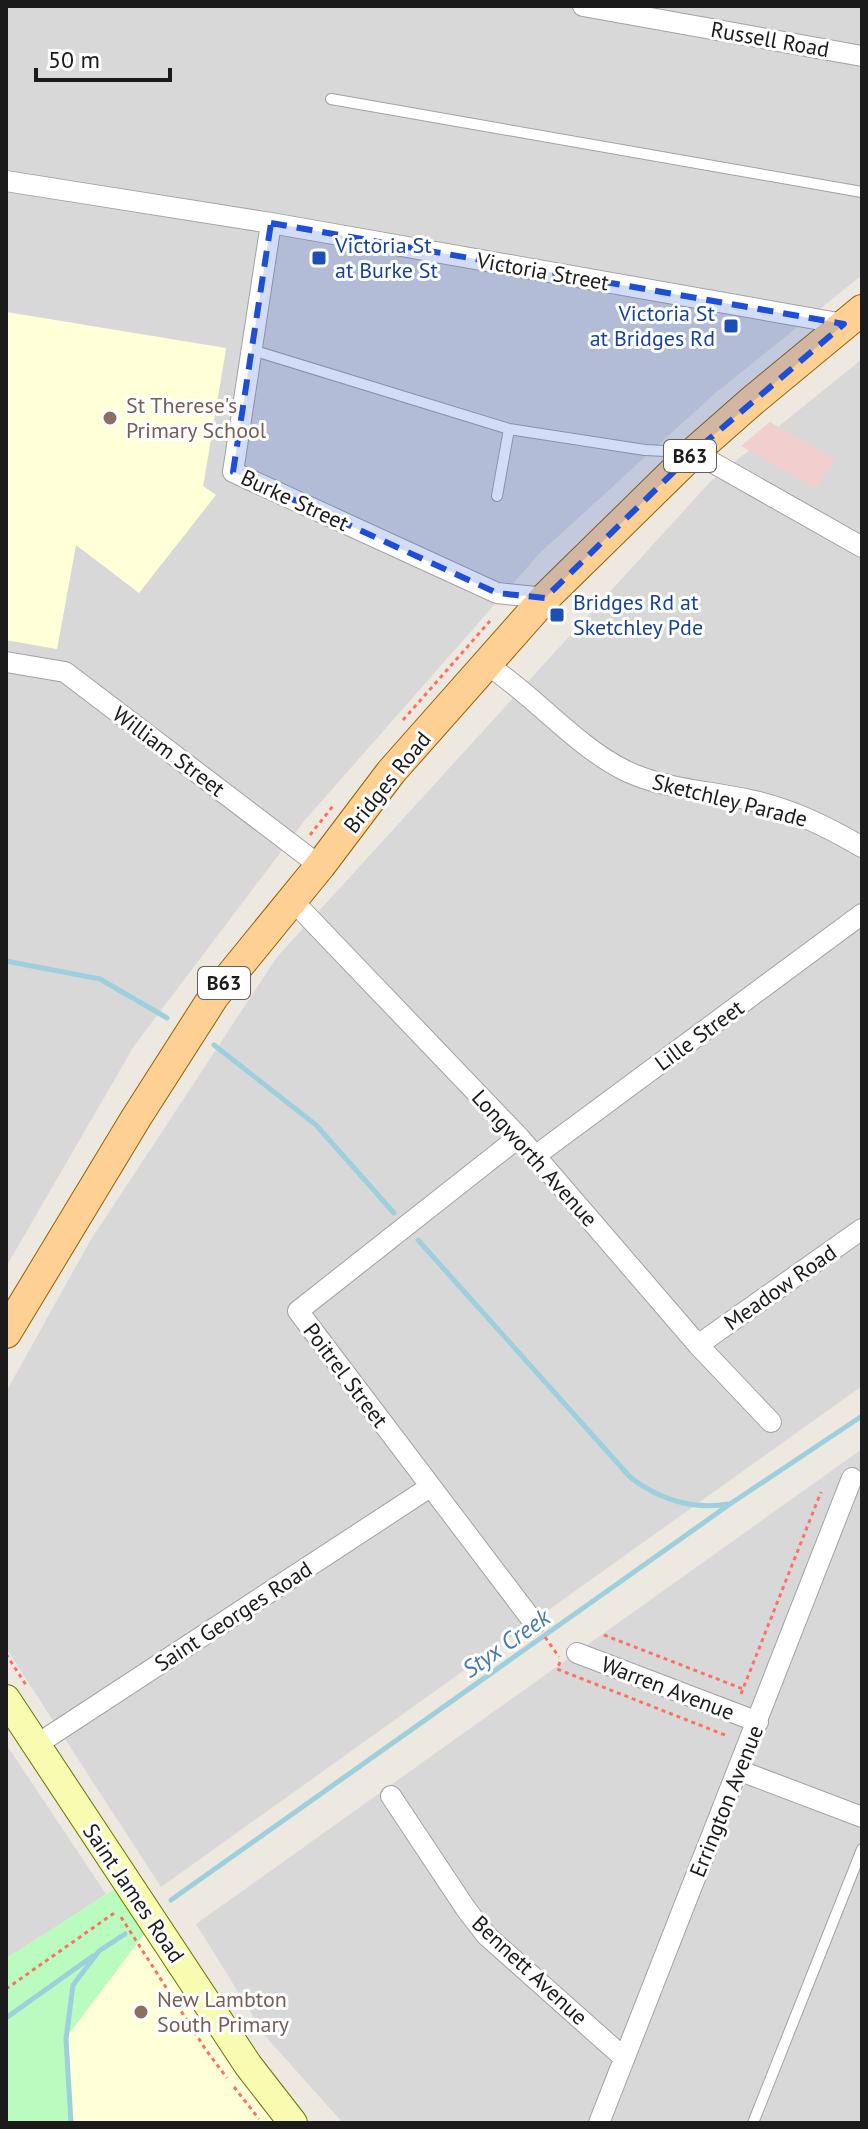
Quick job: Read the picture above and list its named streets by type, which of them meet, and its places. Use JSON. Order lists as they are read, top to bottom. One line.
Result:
{"streets":{"main road":["B63","Bridges Road","Saint James Road"],"street":["Russell Road","Victoria Street","Burke Street","William Street","Sketchley Parade","Lille Street","Longworth Avenue","Meadow Road","Poitrel Street","Saint Georges Road","Warren Avenue","Errington Avenue","Bennett Avenue"]},"crossings":[["Victoria Street","Burke Street"],["Victoria Street","Bridges Road"],["Burke Street","Bridges Road"],["William Street","Bridges Road"],["Bridges Road","Sketchley Parade"],["Bridges Road","Longworth Avenue"],["Lille Street","Longworth Avenue"],["Longworth Avenue","Meadow Road"],["Longworth Avenue","Poitrel Street"],["Poitrel Street","Saint Georges Road"],["Saint Georges Road","Saint James Road"],["Warren Avenue","Errington Avenue"],["Errington Avenue","Bennett Avenue"]],"water":["Styx Creek"],"places":{"transit":["Victoria St at Burke St","Victoria St at Bridges Rd","Bridges Rd at Sketchley Pde"],"other":["St Therese's Primary School","New Lambton South Primary"]},"scale_bar":"50 m"}
